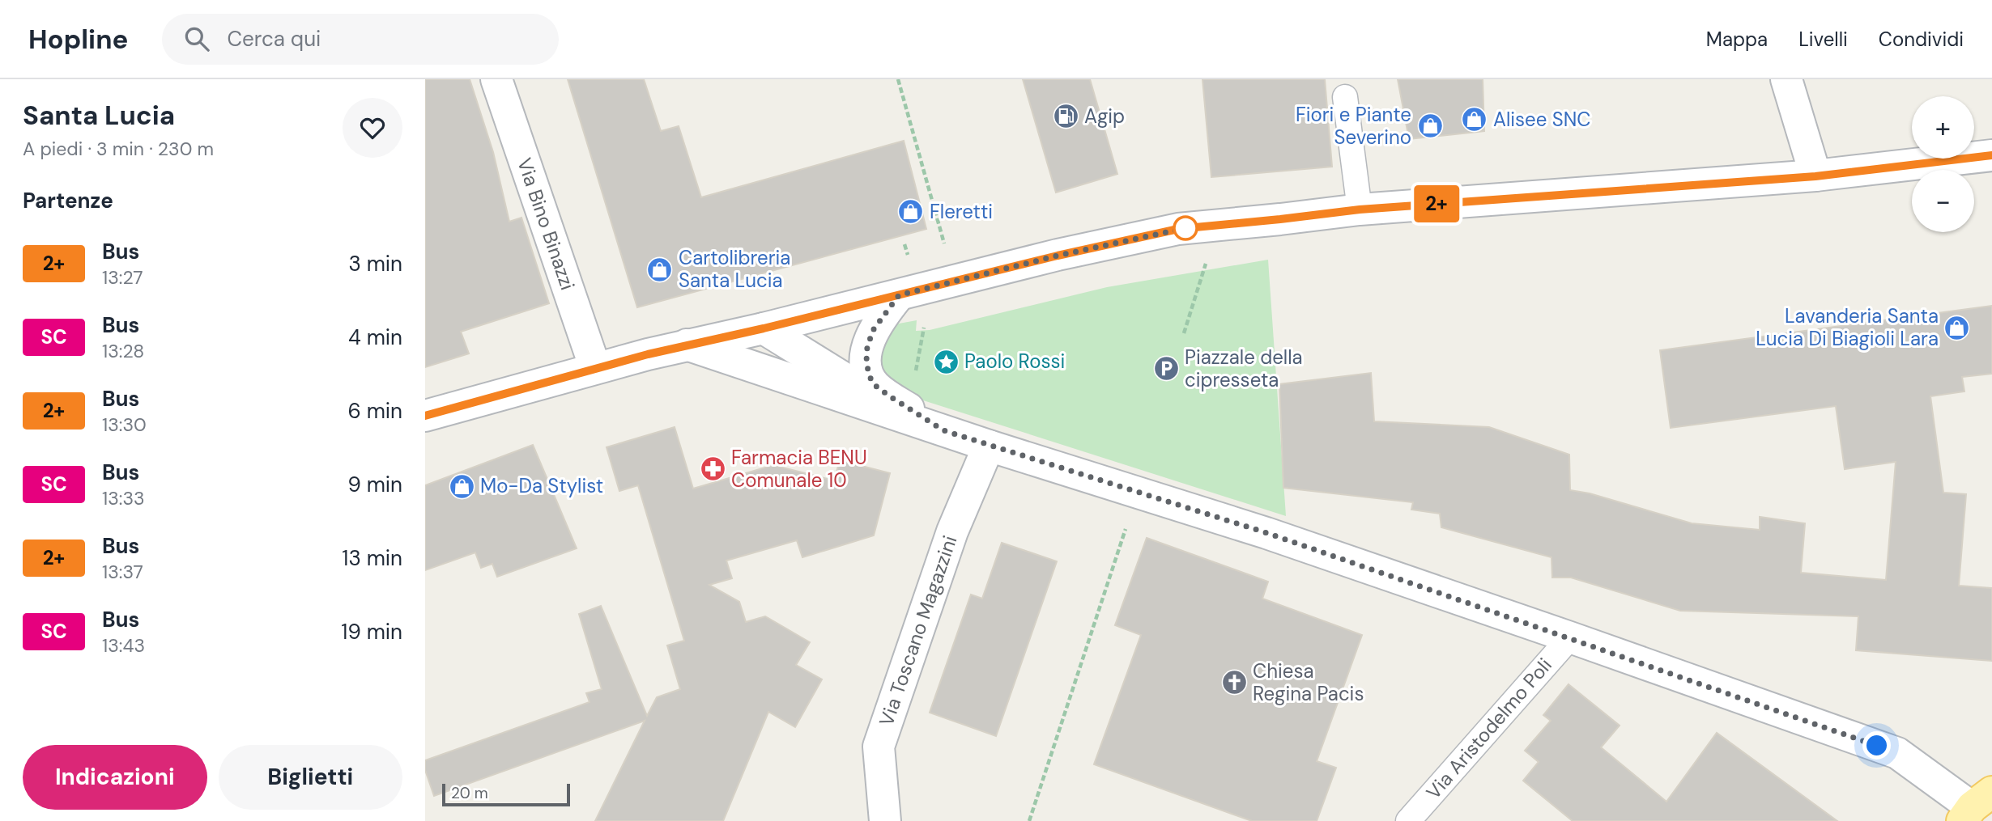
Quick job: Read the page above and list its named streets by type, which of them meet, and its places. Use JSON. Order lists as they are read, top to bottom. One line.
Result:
{"streets":{"street":["Via Bino Binazzi","Via Toscano Magazzini"],"lane":["Via Aristodelmo Poli"]},"places":{"fuel station":["Agip"],"shop":["Alisee SNC","Fiori e Piante Severino","Fleretti","Cartolibreria Santa Lucia","Lavanderia Santa Lucia Di Biagioli Lara","Mo-Da Stylist"],"place":["Paolo Rossi"],"parking":["Piazzale della cipresseta"],"pharmacy":["Farmacia BENU Comunale 10"],"church":["Chiesa Regina Pacis"]},"lines":["bus line 2+"],"scale_bar":"20 m","page":{"header":"Hopline","search":"Cerca qui","nav":["Mappa","Livelli","Condividi"],"heading":[["Santa Lucia","A piedi · 3 min · 230 m"],"Partenze"],"on_map":"2+","map_buttons":["+","−"],"list":[{"mark":"2+","name":"Bus","note":"13:27","value":"3 min"},{"mark":"SC","name":"Bus","note":"13:28","value":"4 min"},{"mark":"2+","name":"Bus","note":"13:30","value":"6 min"},{"mark":"SC","name":"Bus","note":"13:33","value":"9 min"},{"mark":"2+","name":"Bus","note":"13:37","value":"13 min"},{"mark":"SC","name":"Bus","note":"13:43","value":"19 min"}],"buttons":["Indicazioni","Biglietti"],"scale":"20 m"}}
